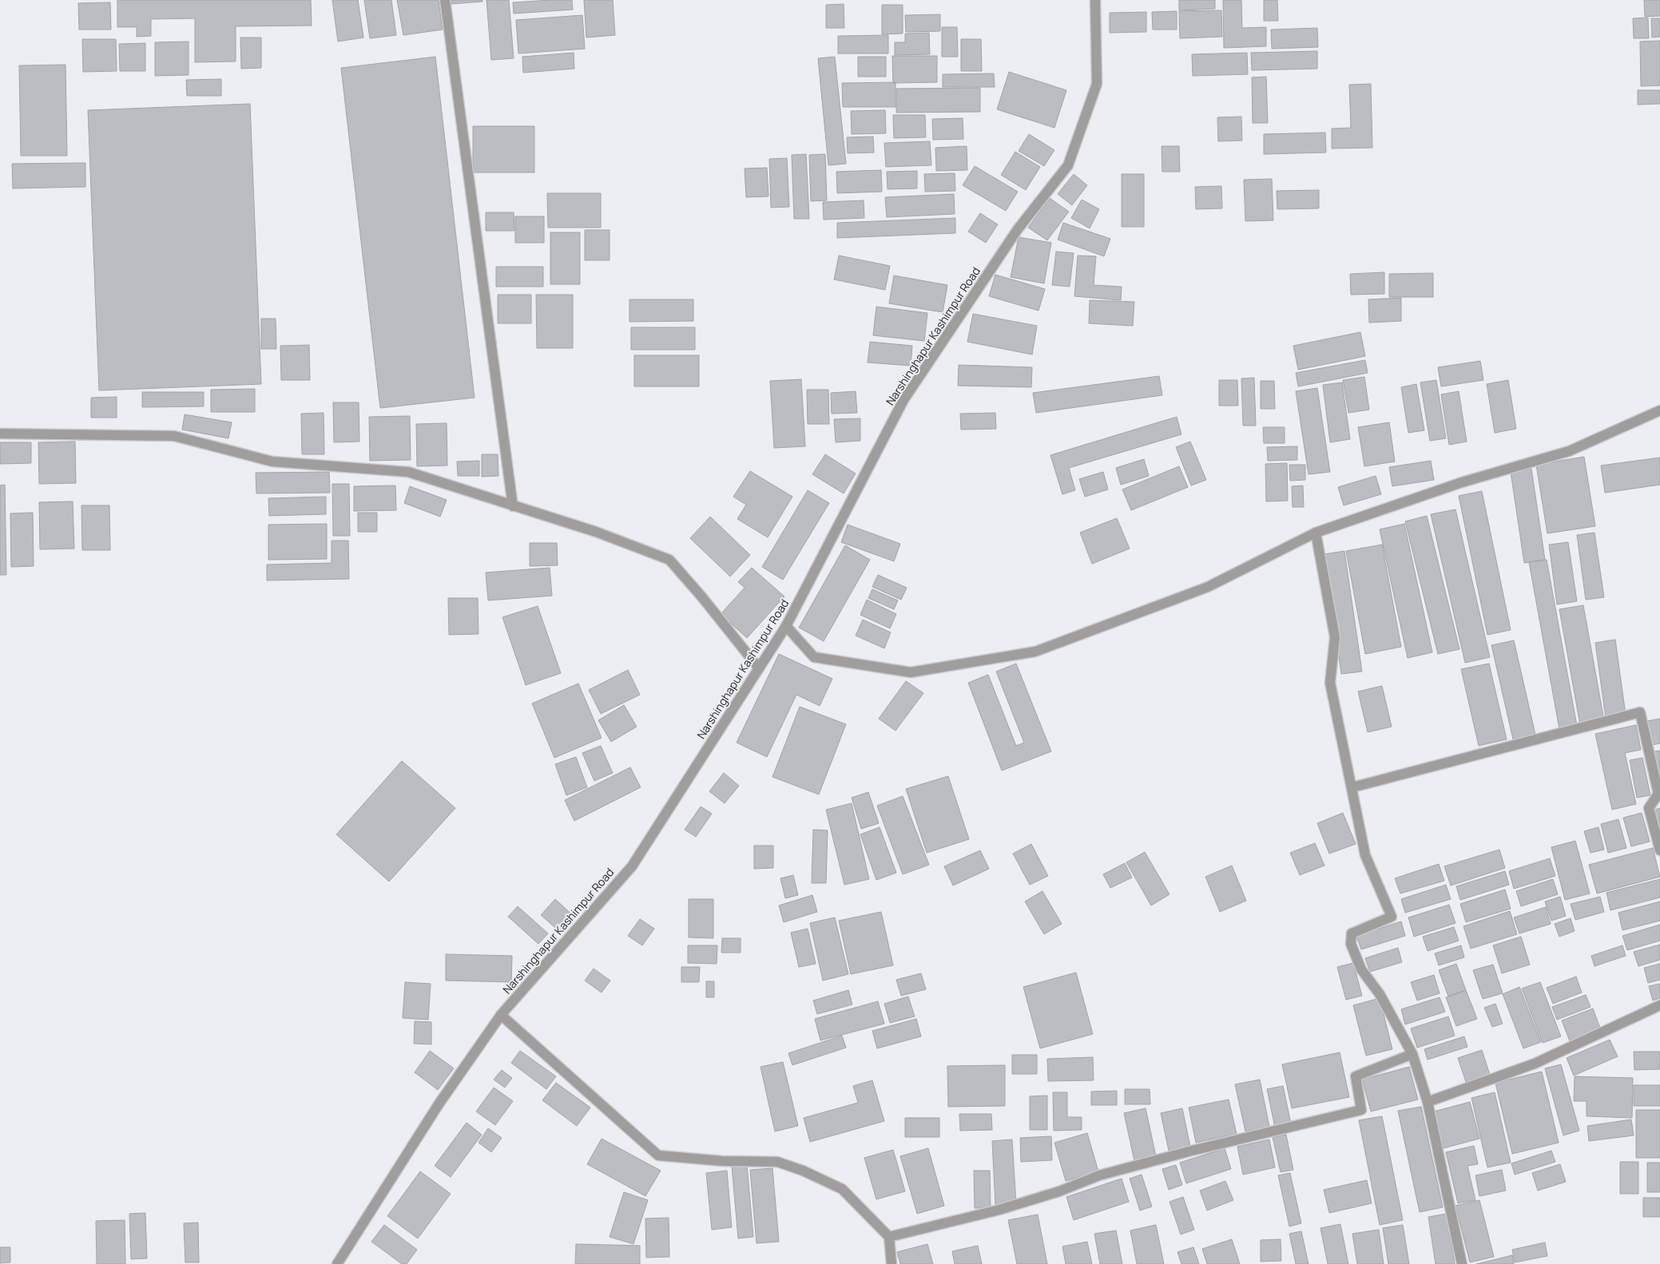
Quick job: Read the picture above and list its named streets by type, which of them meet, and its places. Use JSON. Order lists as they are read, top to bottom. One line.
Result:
{"streets":{"street":["Narshinghapur Kashimpur Road"]}}
